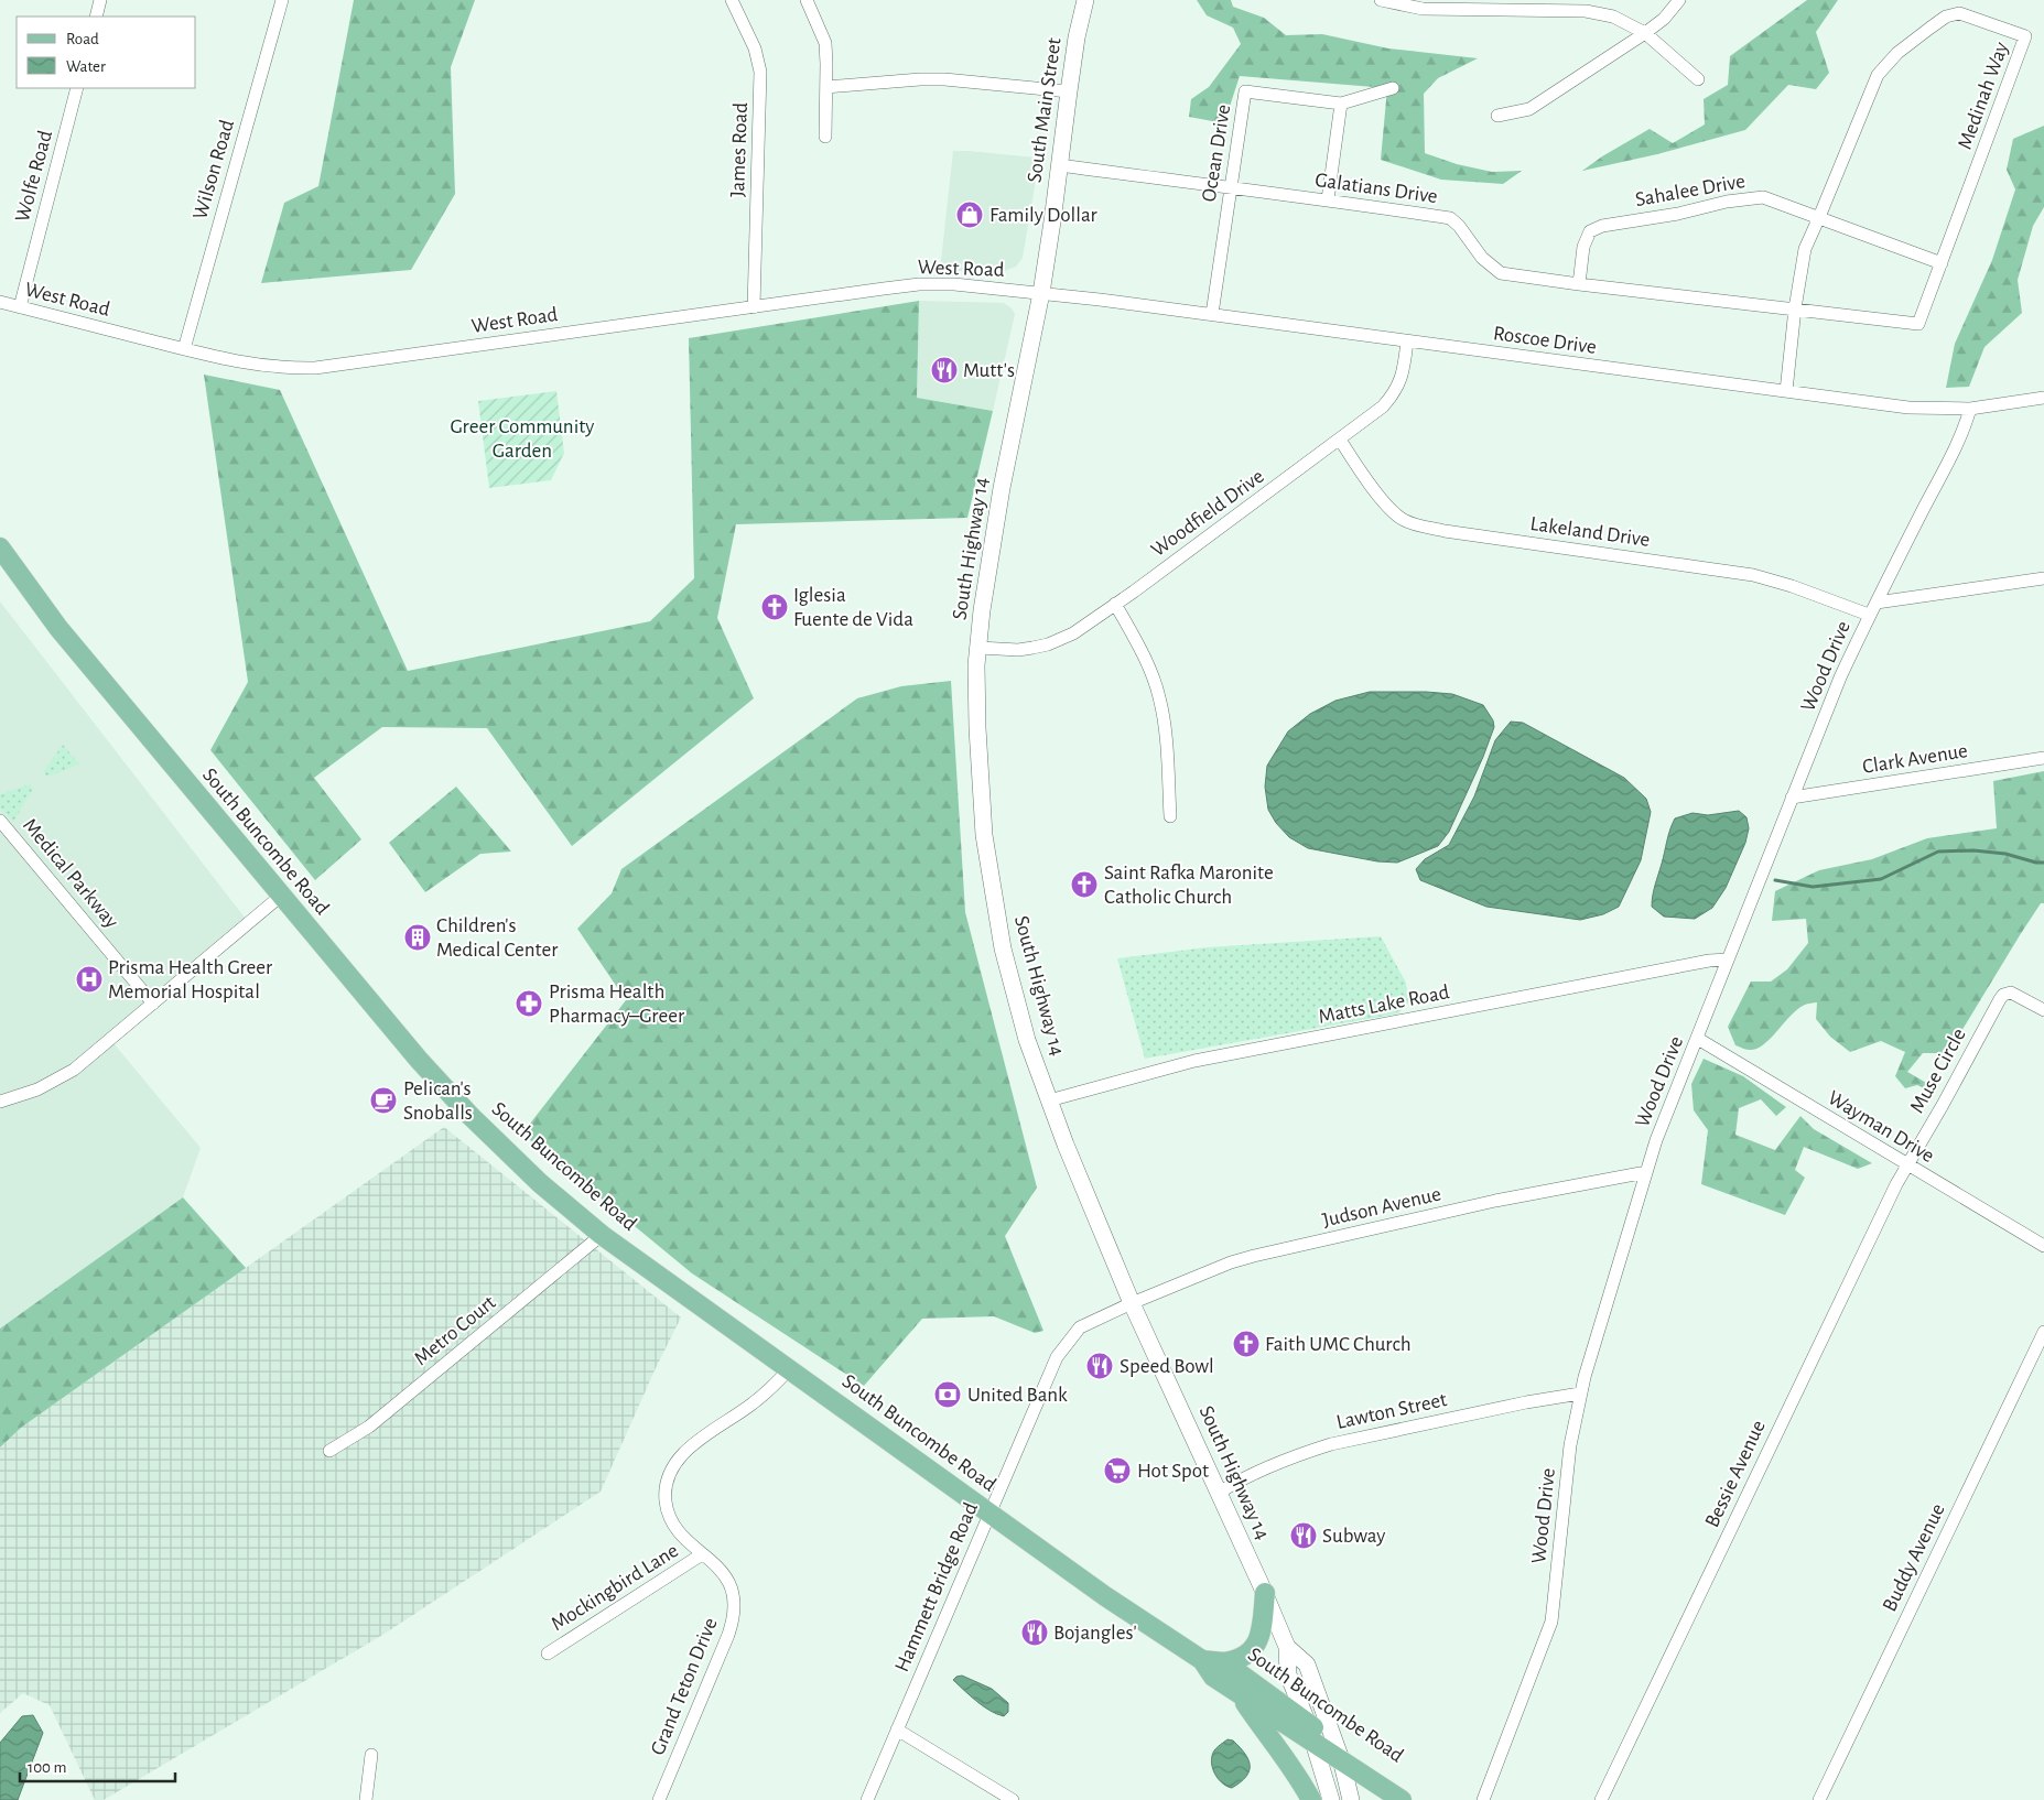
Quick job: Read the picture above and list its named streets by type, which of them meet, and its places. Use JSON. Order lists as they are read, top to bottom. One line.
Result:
{"streets":{"main road":["South Main Street","South Highway 14","South Buncombe Road"],"street":["Medinah Way","James Road","Ocean Drive","Wilson Road","Wolfe Road","Galatians Drive","Sahalee Drive","West Road","Roscoe Drive","Woodfield Drive","Lakeland Drive","Wood Drive","Clark Avenue","Medical Parkway","Matts Lake Road","Muse Circle","Wayman Drive","Judson Avenue","Metro Court","Lawton Street","Bessie Avenue","Buddy Avenue","Mockingbird Lane","Hammett Bridge Road","Grand Teton Drive"]},"crossings":[["Medinah Way","Galatians Drive"],["Medinah Way","Sahalee Drive"],["Medinah Way","Roscoe Drive"],["South Main Street","Galatians Drive"],["South Main Street","West Road"],["South Main Street","Roscoe Drive"],["South Main Street","South Highway 14"],["James Road","West Road"],["Ocean Drive","Galatians Drive"],["Ocean Drive","Roscoe Drive"],["Wilson Road","West Road"],["Wolfe Road","West Road"],["Galatians Drive","Sahalee Drive"],["West Road","Roscoe Drive"],["West Road","South Highway 14"],["Roscoe Drive","Woodfield Drive"],["Roscoe Drive","South Highway 14"],["Roscoe Drive","Wood Drive"],["Woodfield Drive","Lakeland Drive"],["Woodfield Drive","South Highway 14"],["Lakeland Drive","Wood Drive"],["South Highway 14","South Buncombe Road"],["South Highway 14","Matts Lake Road"],["South Highway 14","Judson Avenue"],["South Highway 14","Lawton Street"],["South Highway 14","Hammett Bridge Road"],["Wood Drive","Clark Avenue"],["Wood Drive","Matts Lake Road"],["Wood Drive","Wayman Drive"],["Wood Drive","Judson Avenue"],["Wood Drive","Lawton Street"],["South Buncombe Road","Metro Court"],["South Buncombe Road","Hammett Bridge Road"],["South Buncombe Road","Grand Teton Drive"],["Muse Circle","Wayman Drive"],["Muse Circle","Bessie Avenue"],["Wayman Drive","Bessie Avenue"],["Judson Avenue","Hammett Bridge Road"],["Mockingbird Lane","Grand Teton Drive"]],"parks":["Greer Community Garden"],"places":{"shop":["Family Dollar"],"restaurant":["Mutt's","Speed Bowl","Subway","Bojangles'"],"church":["Iglesia Fuente de Vida","Saint Rafka Maronite Catholic Church","Faith UMC Church"],"building":["Children's Medical Center"],"hospital":["Prisma Health Greer Memorial Hospital"],"pharmacy":["Prisma Health Pharmacy–Greer"],"cafe":["Pelican's Snoballs"],"bank":["United Bank"],"supermarket":["Hot Spot"]},"legend":["Road","Water"],"scale_bar":"100 m"}
